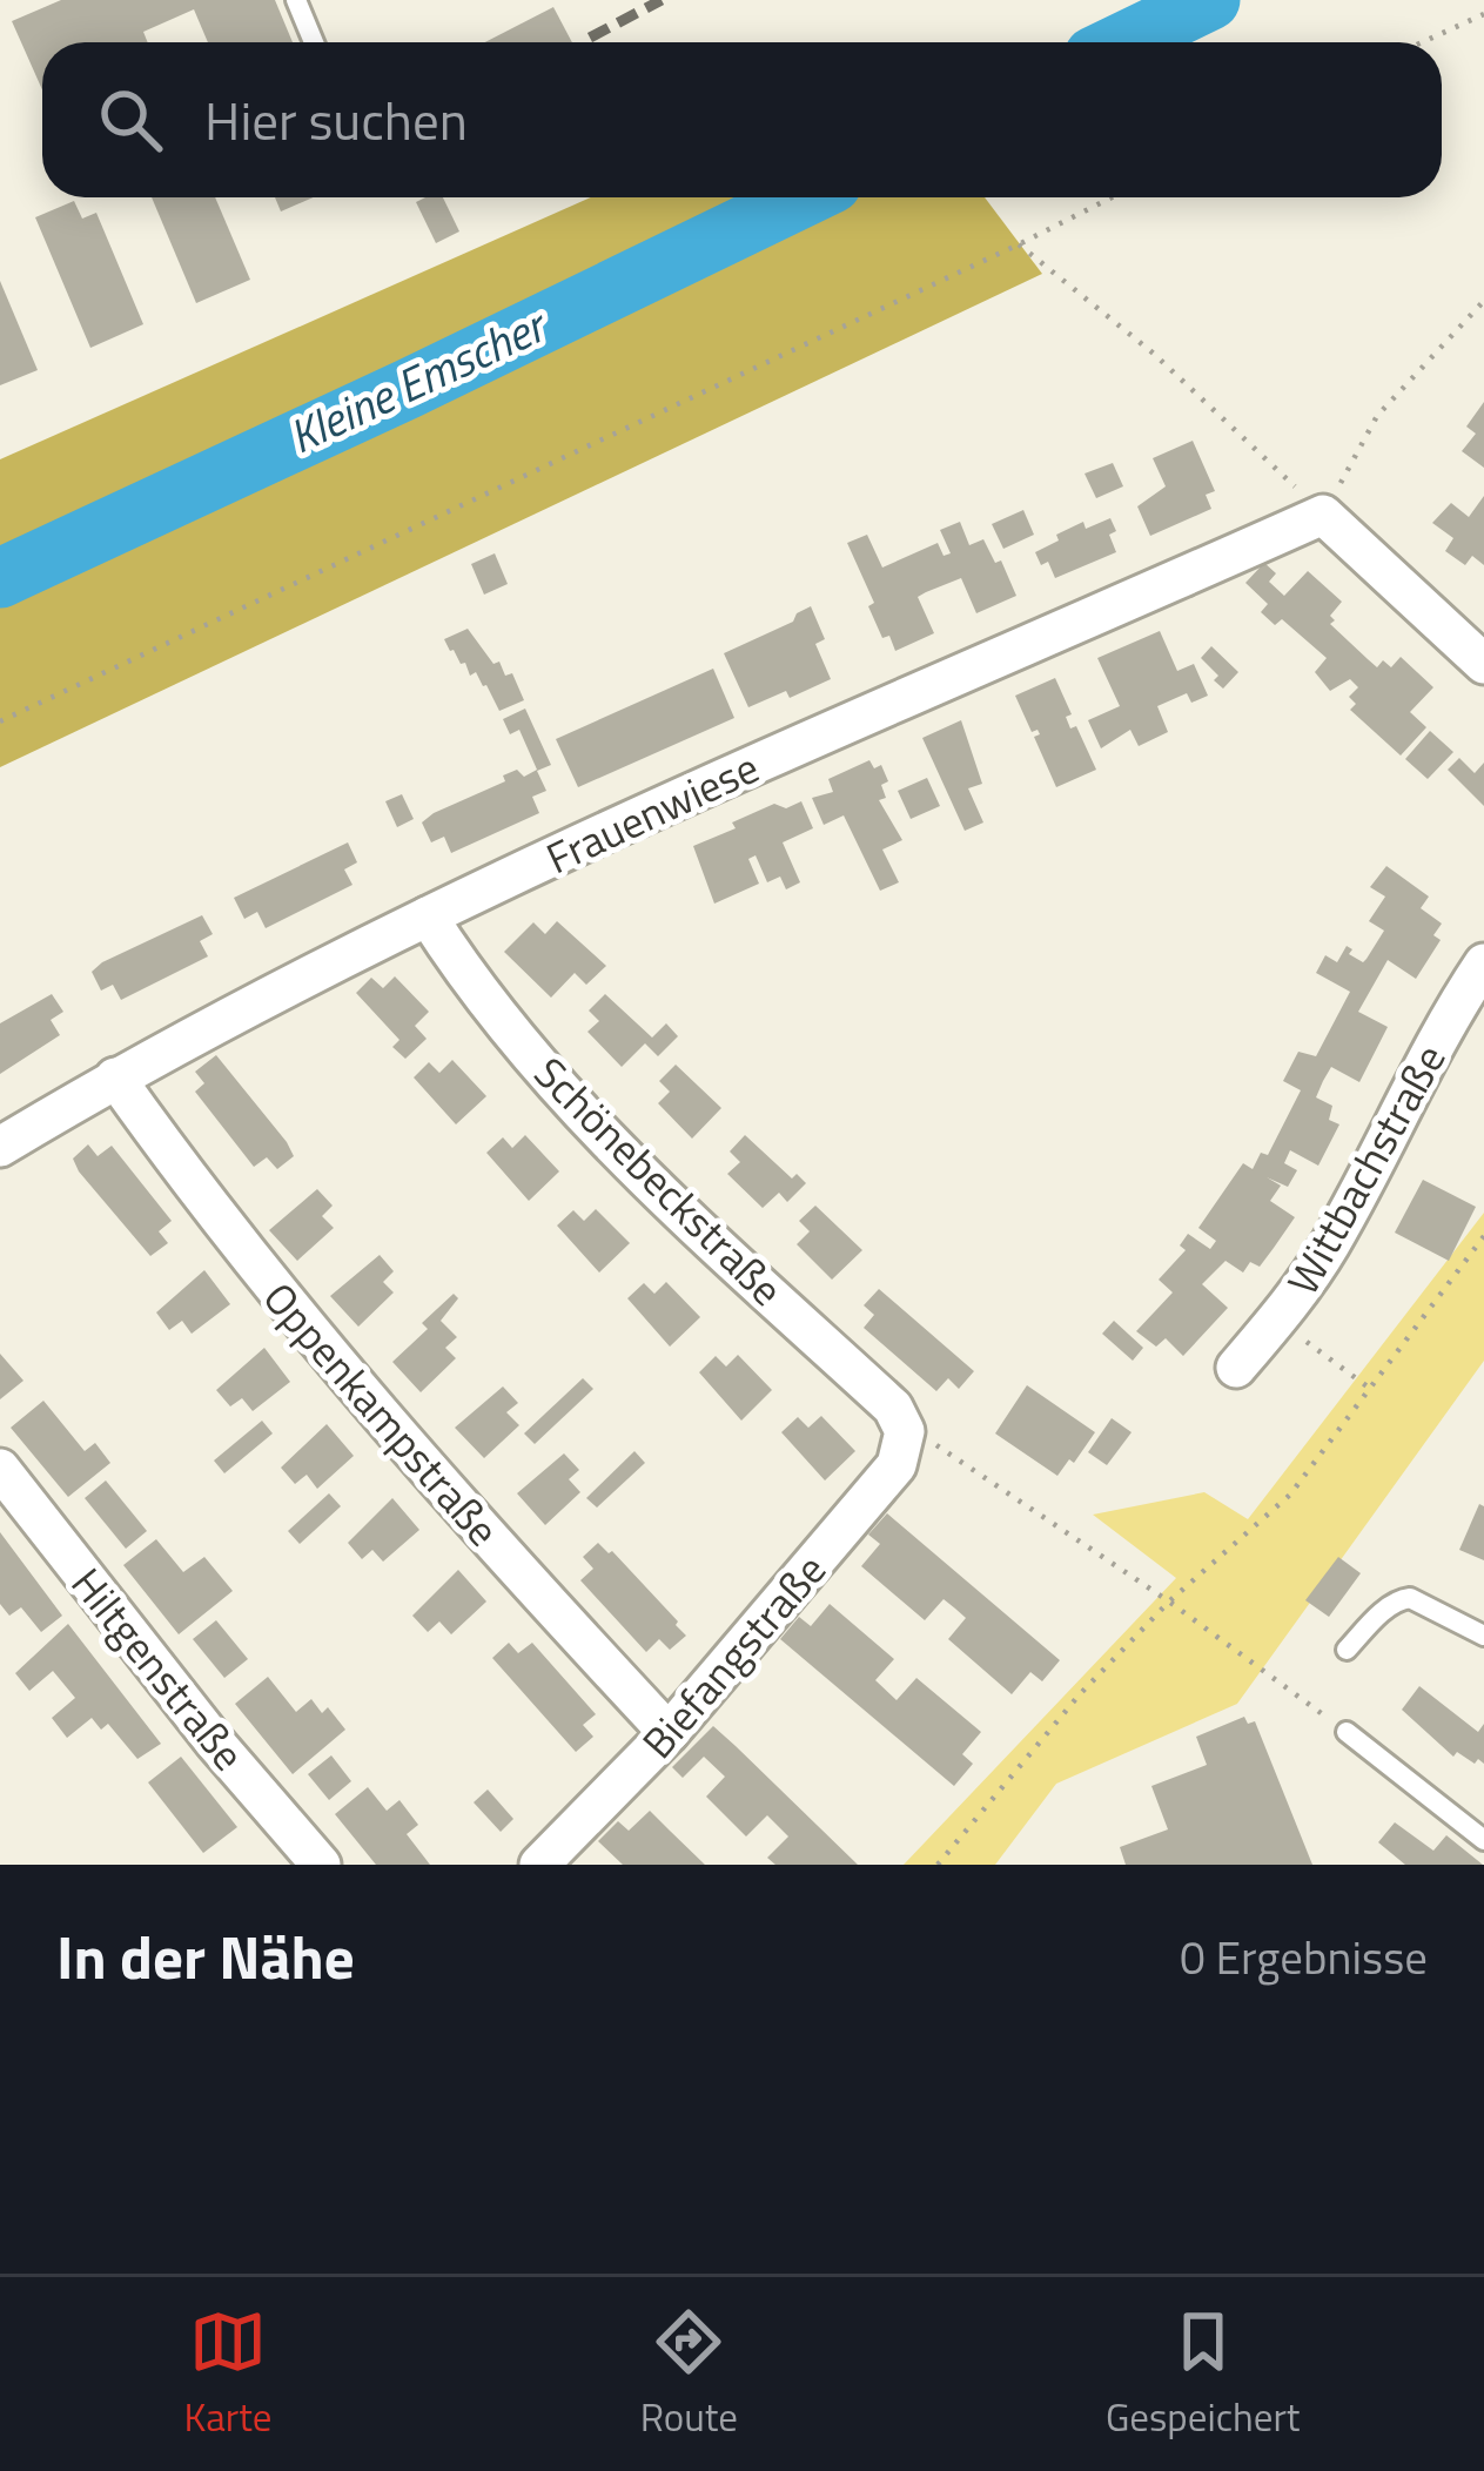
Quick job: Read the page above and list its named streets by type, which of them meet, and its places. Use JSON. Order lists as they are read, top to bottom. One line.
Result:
{"streets":{"street":["Frauenwiese","Wittbachstraße","Schönebeckstraße","Oppenkampstraße","Biefangstraße","Hiltgenstraße"]},"crossings":[["Frauenwiese","Schönebeckstraße"],["Frauenwiese","Oppenkampstraße"],["Schönebeckstraße","Biefangstraße"],["Oppenkampstraße","Biefangstraße"]],"water":["Kleine Emscher"],"page":{"search":"Hier suchen","heading":["In der Nähe","0 Ergebnisse"],"nav":["Karte","Route","Gespeichert"]}}
